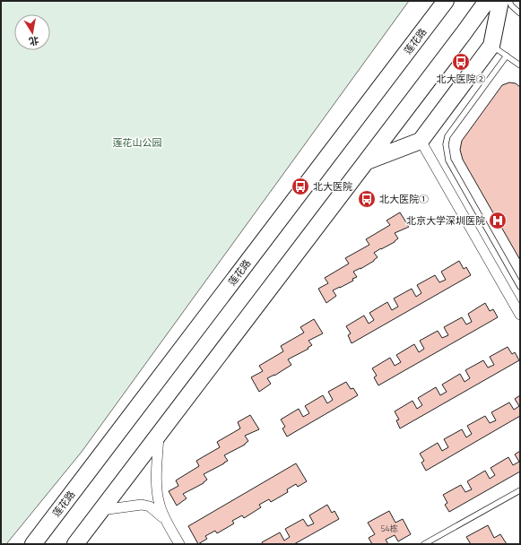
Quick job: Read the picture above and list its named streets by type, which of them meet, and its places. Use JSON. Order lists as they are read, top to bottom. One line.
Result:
{"streets":{"main road":["莲花路"]},"parks":["莲花山公园"],"places":{"bus stop":["北大医院②","北大医院","北大医院①"],"hospital":["北京大学深圳医院"]},"house_numbers":["54栋"],"north":"bottom"}
